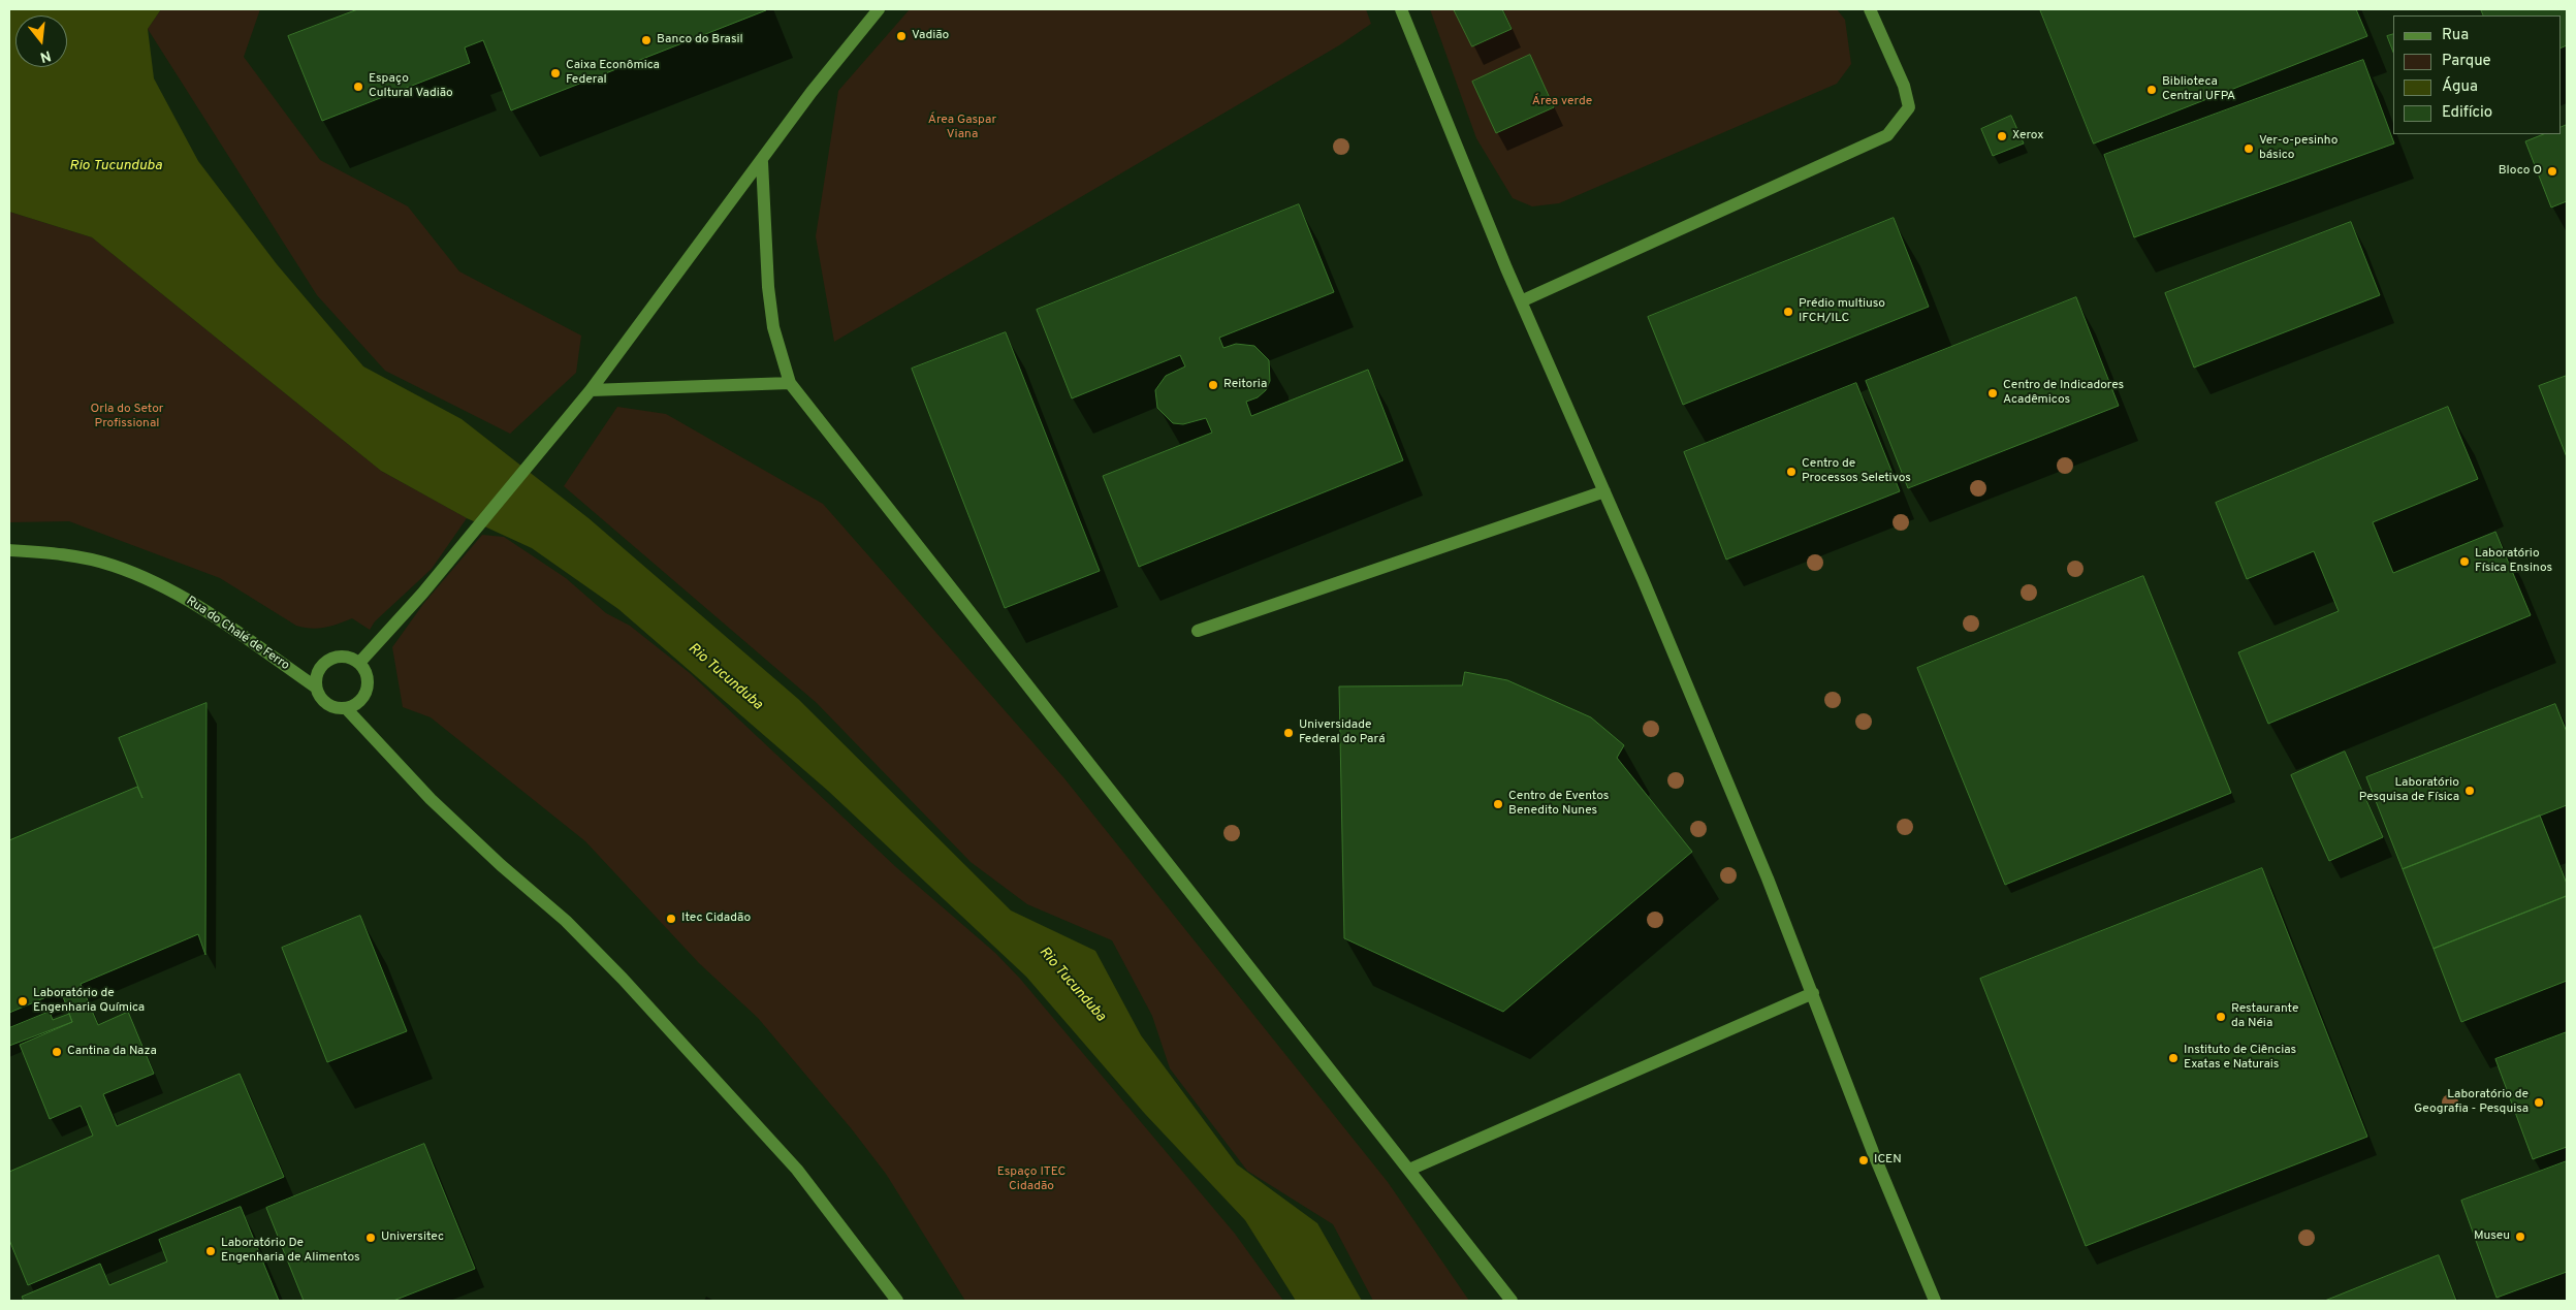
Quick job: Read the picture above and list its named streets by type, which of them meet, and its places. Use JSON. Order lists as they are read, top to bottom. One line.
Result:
{"streets":{"lane":["Rua do Chalé de Ferro"]},"water":["Rio Tucunduba"],"parks":["Área verde","Área Gaspar Viana","Orla do Setor Profissional","Espaço ITEC Cidadão"],"places":["Vadião","Banco do Brasil","Caixa Econômica Federal","Espaço Cultural Vadião","Biblioteca Central UFPA","Xerox","Ver-o-pesinho básico","Bloco O","Prédio multiuso IFCH/ILC","Reitoria","Centro de Indicadores Acadêmicos","Centro de Processos Seletivos","Laboratório Física Ensinos","Universidade Federal do Pará","Laboratório Pesquisa de Física","Centro de Eventos Benedito Nunes","Itec Cidadão","Laboratório de Engenharia Química","Restaurante da Néia","Cantina da Naza","Instituto de Ciências Exatas e Naturais","Laboratório de Geografia - Pesquisa","ICEN","Museu","Universitec","Laboratório De Engenharia de Alimentos"],"legend":["Rua","Parque","Água","Edifício"],"north":"bottom"}
